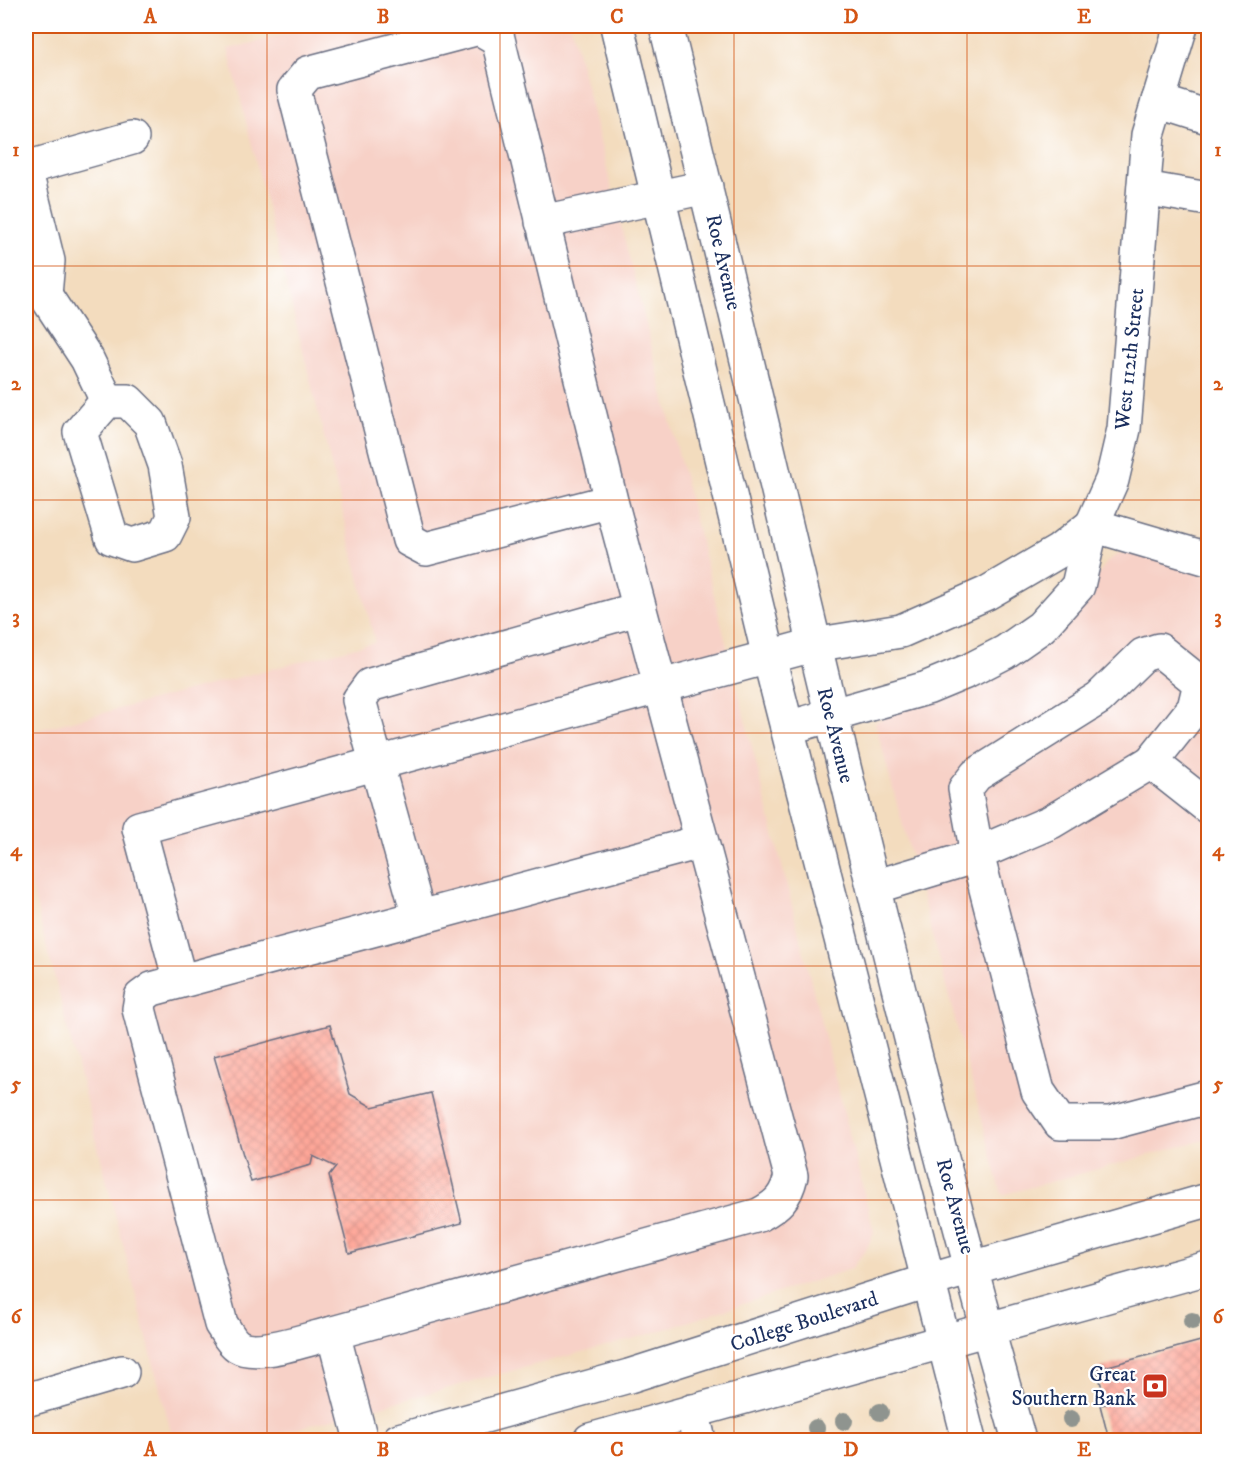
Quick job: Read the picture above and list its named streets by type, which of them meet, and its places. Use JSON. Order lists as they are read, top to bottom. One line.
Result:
{"streets":{"main road":["Roe Avenue","West 112th Street","College Boulevard"]},"crossings":[["Roe Avenue","West 112th Street"],["Roe Avenue","College Boulevard"]],"places":{"bank":["Great Southern Bank"]},"grid":{"columns":["A","B","C","D","E"],"rows":["1","2","3","4","5","6"]}}
